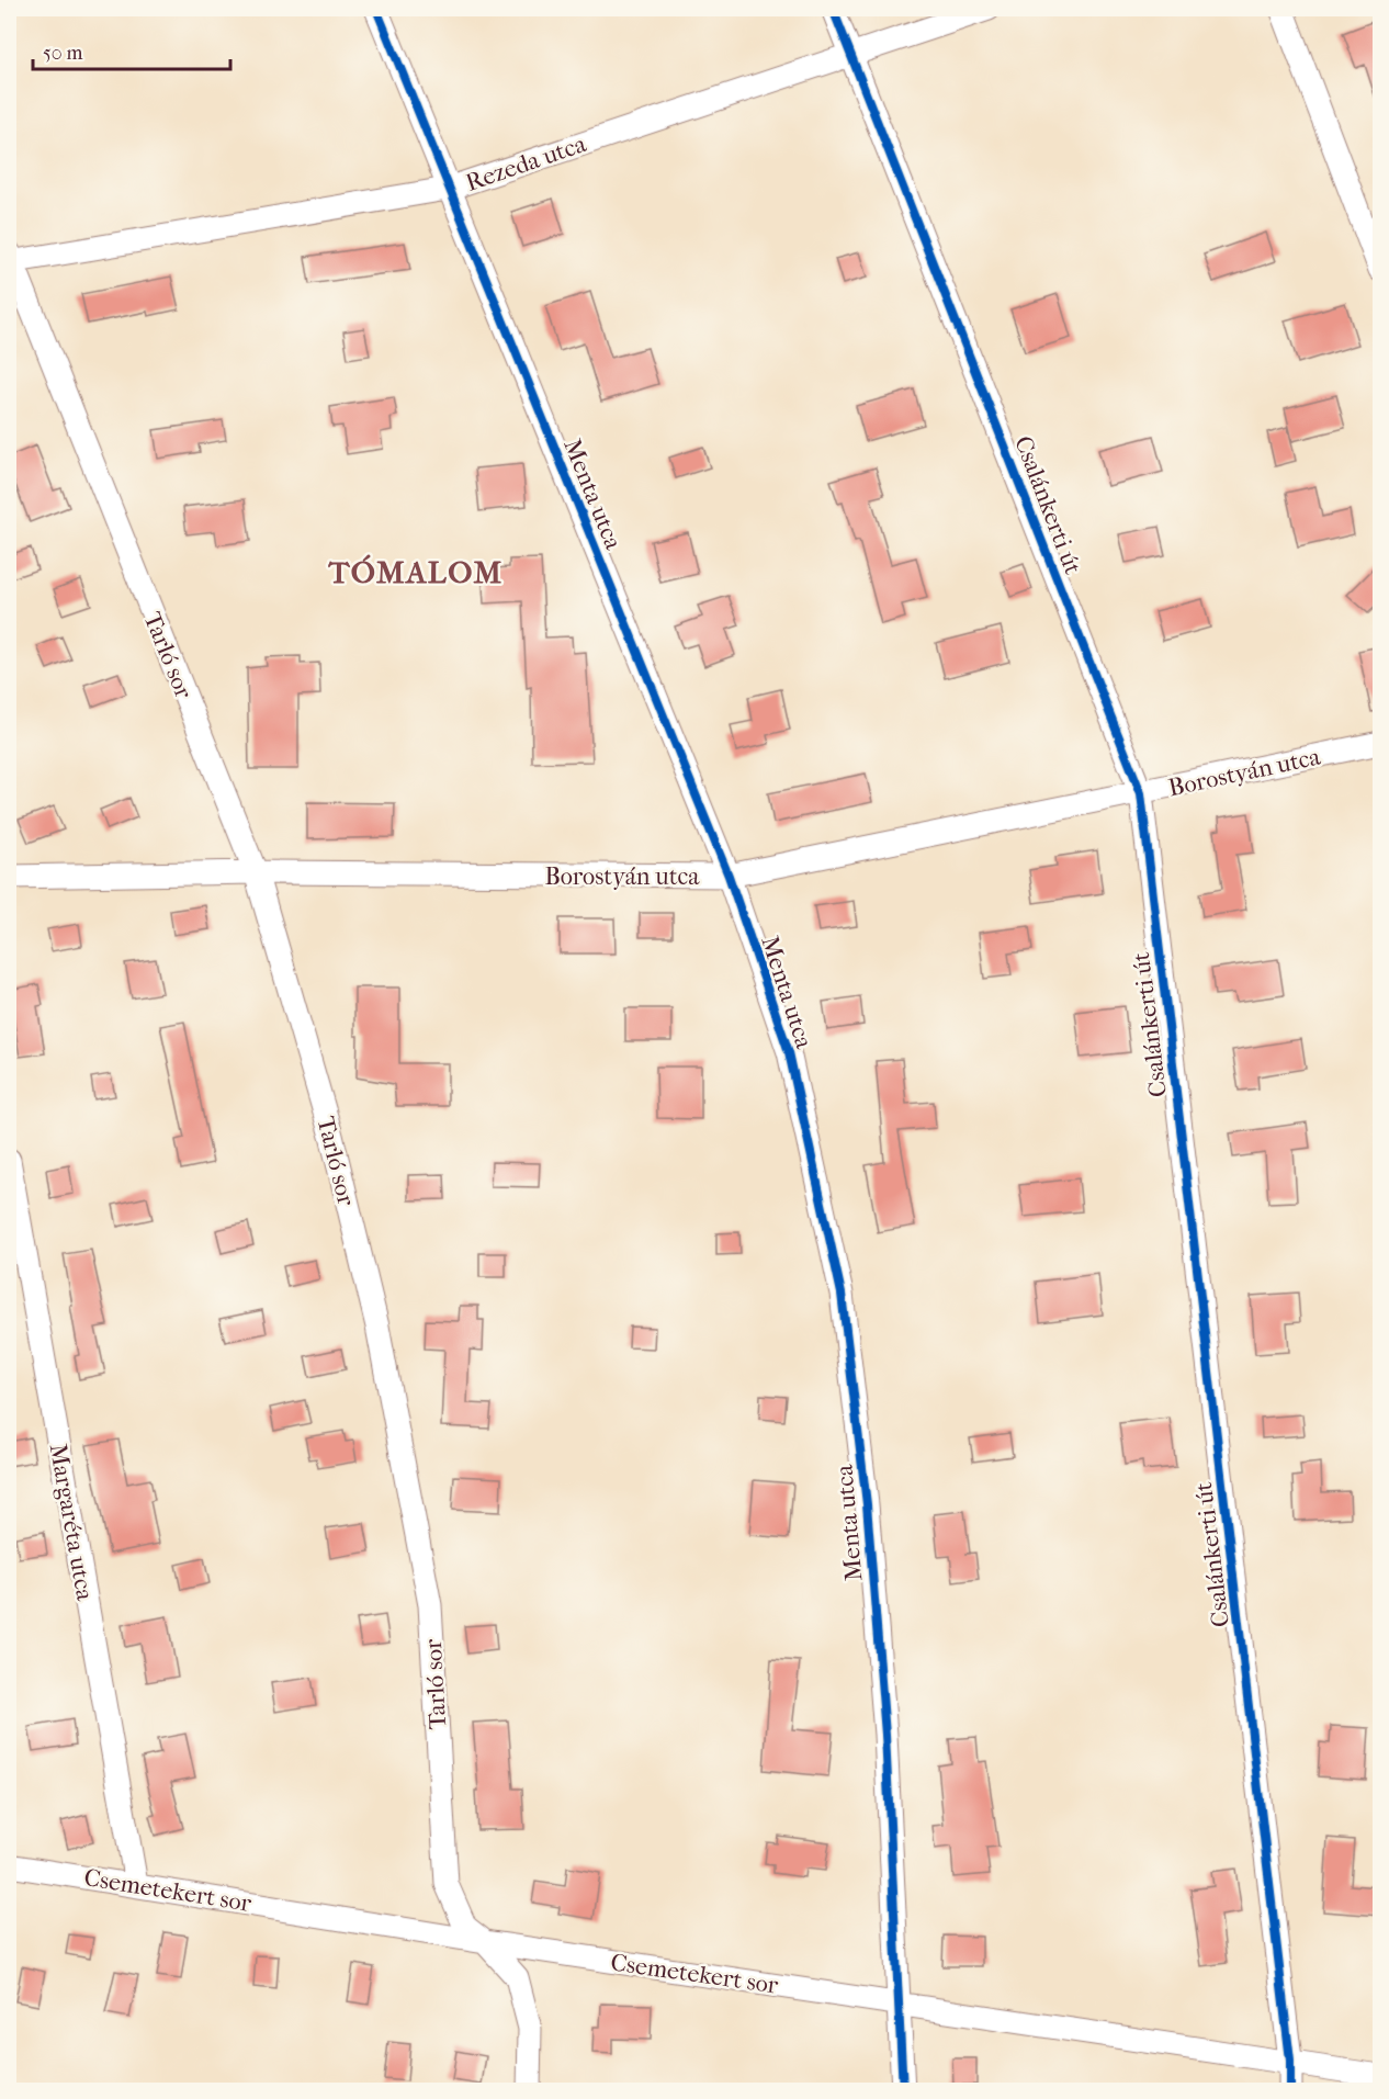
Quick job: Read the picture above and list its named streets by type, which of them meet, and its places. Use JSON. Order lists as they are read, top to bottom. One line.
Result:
{"streets":{"street":["Rezeda utca","Menta utca","Csalánkerti út","Tarló sor","Borostyán utca","Margaréta utca","Csemetekert sor"]},"crossings":[["Rezeda utca","Menta utca"],["Rezeda utca","Csalánkerti út"],["Rezeda utca","Tarló sor"],["Menta utca","Borostyán utca"],["Menta utca","Csemetekert sor"],["Csalánkerti út","Borostyán utca"],["Csalánkerti út","Csemetekert sor"],["Tarló sor","Borostyán utca"],["Tarló sor","Csemetekert sor"],["Margaréta utca","Csemetekert sor"]],"districts":["TÓMALOM"],"scale_bar":"50 m"}
